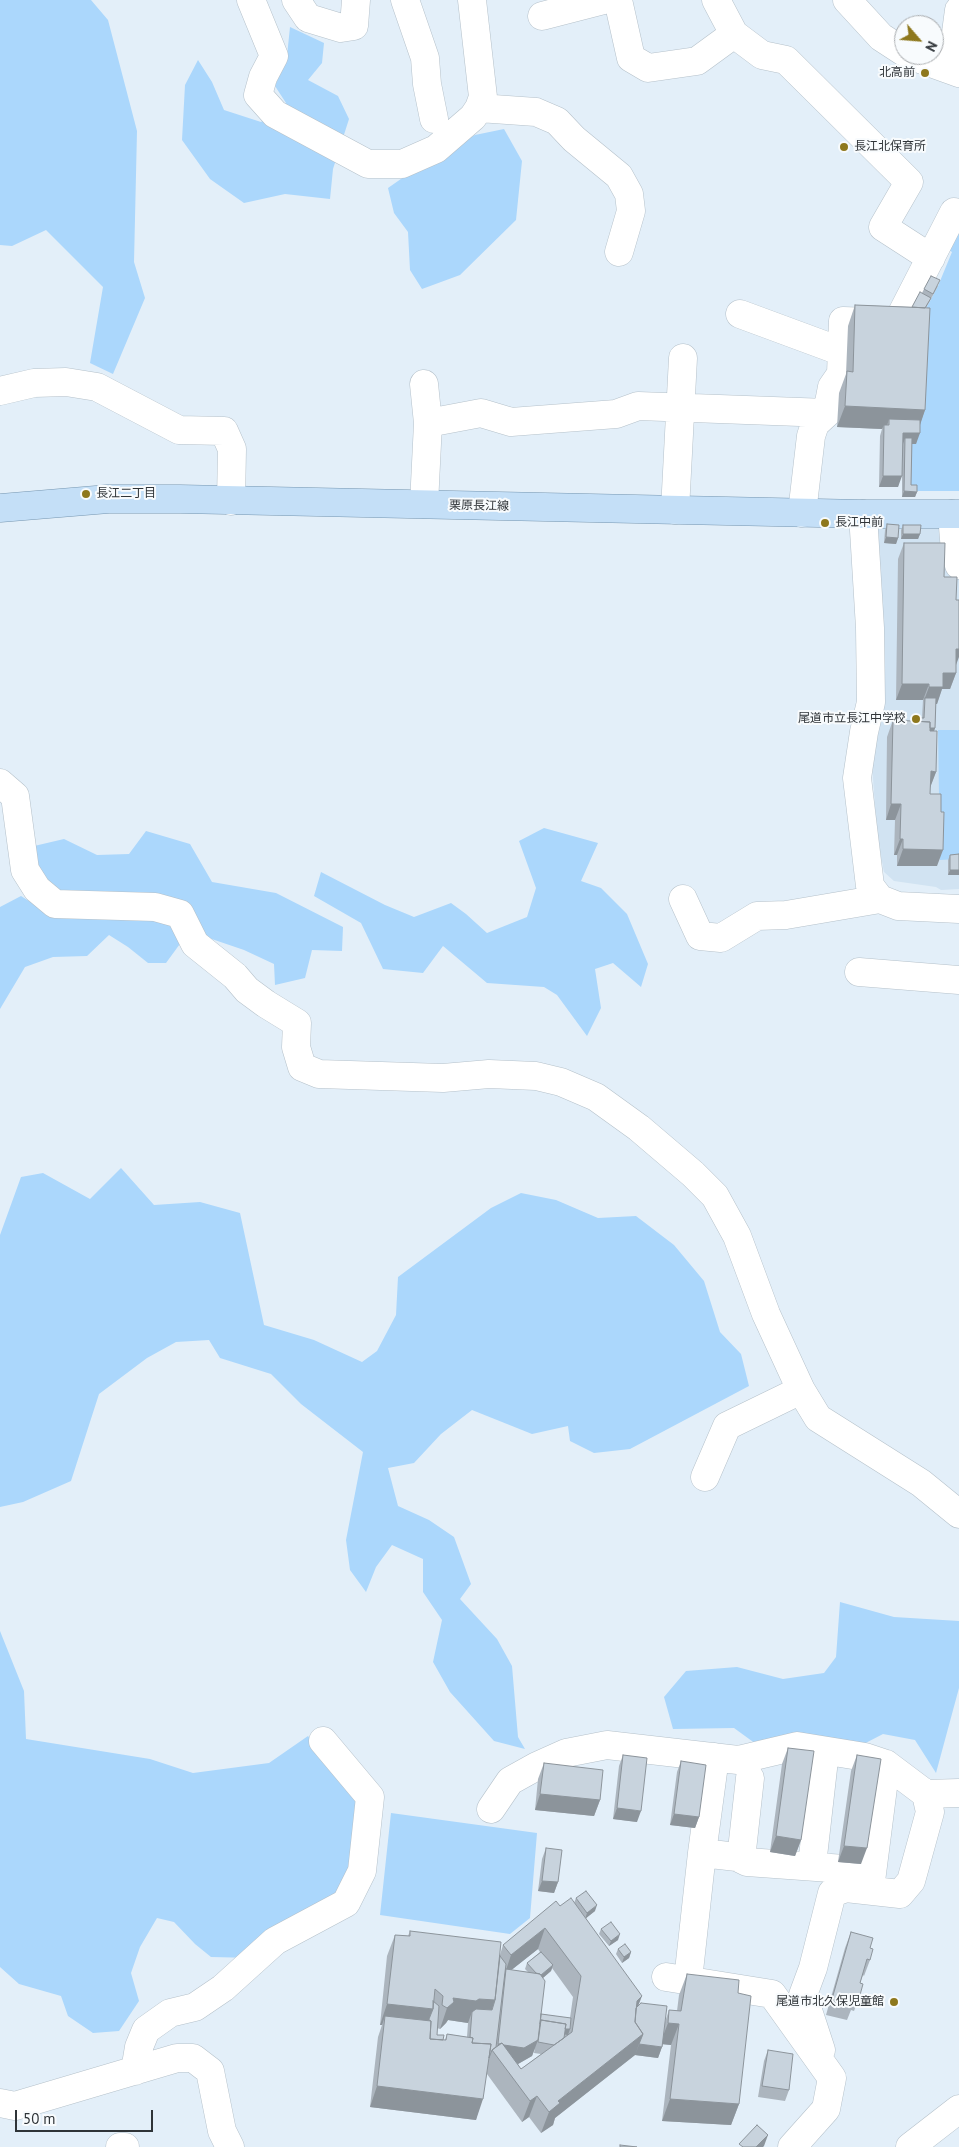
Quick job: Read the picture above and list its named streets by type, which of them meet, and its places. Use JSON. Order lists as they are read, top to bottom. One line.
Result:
{"streets":{"main road":["栗原長江線"]},"places":["北高前","長江北保育所","長江二丁目","長江中前","尾道市立長江中学校","尾道市北久保児童館"],"scale_bar":"50 m","north":"bottom right"}
